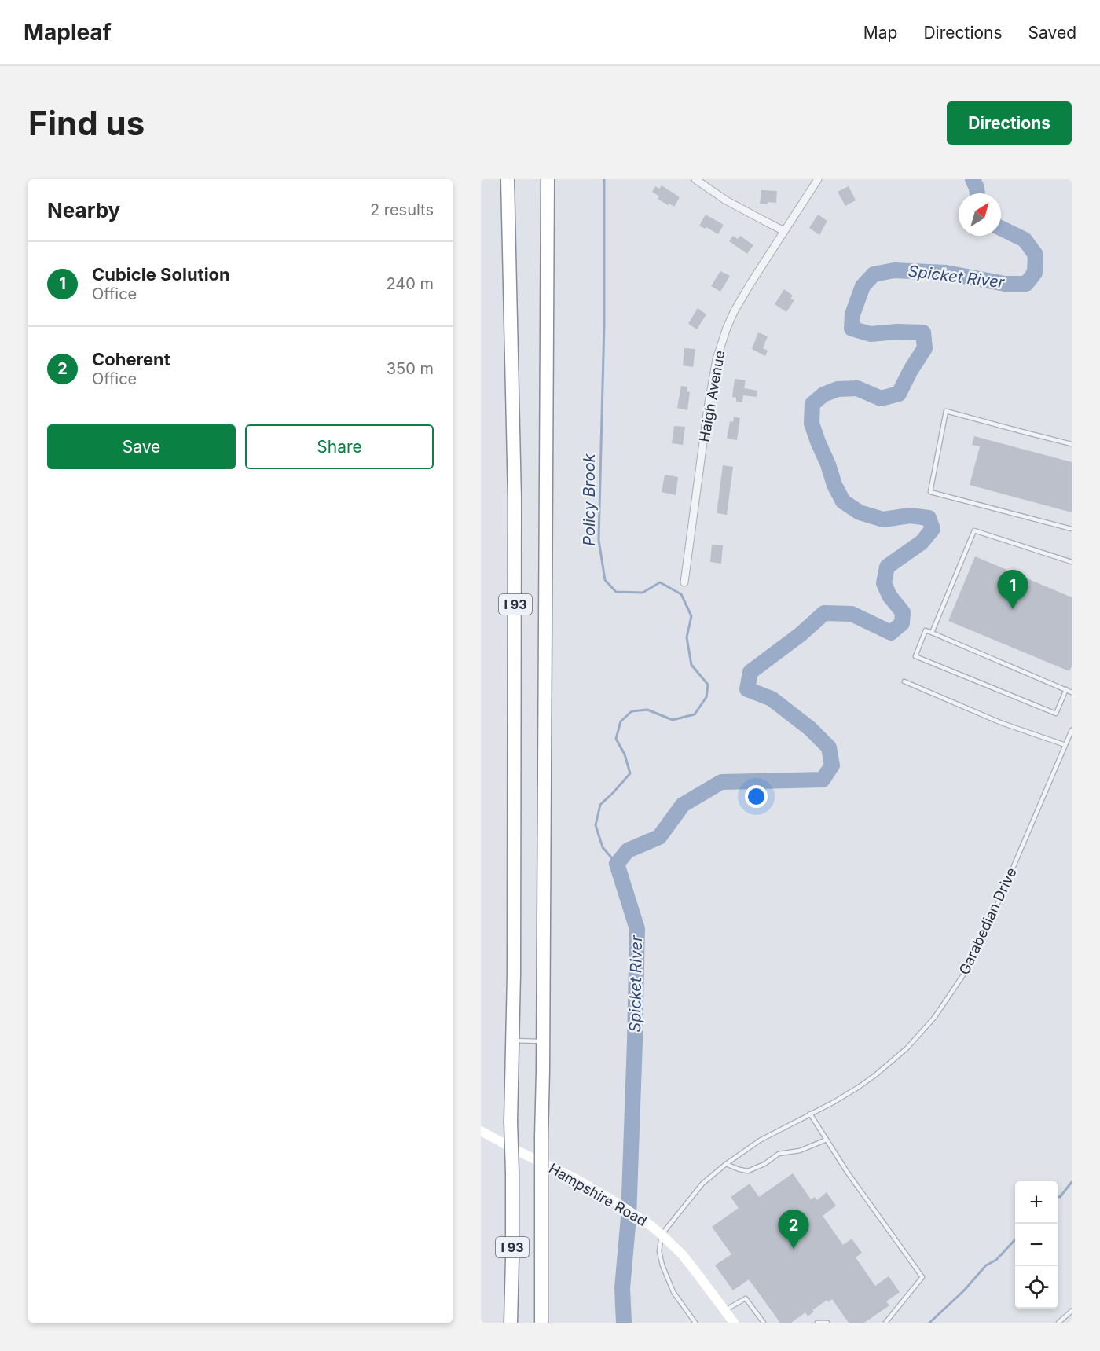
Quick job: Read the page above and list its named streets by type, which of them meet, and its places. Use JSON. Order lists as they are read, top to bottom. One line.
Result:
{"streets":{"highway":["I 93"],"street":["Haigh Avenue","Hampshire Road"],"lane":["Garabedian Drive"]},"crossings":[["Garabedian Drive","Hampshire Road"]],"water":["Spicket River","Policy Brook"],"north":"top right","page":{"header":"Mapleaf","nav":["Map","Directions","Saved"],"buttons":["Directions",["Save","Share"]],"title":"Find us","heading":["Nearby","2 results"],"list":[{"mark":"1","name":"Cubicle Solution","note":"Office","value":"240 m"},{"mark":"2","name":"Coherent","note":"Office","value":"350 m"}],"pins":["1","2"],"map_buttons":["+","−"]}}
